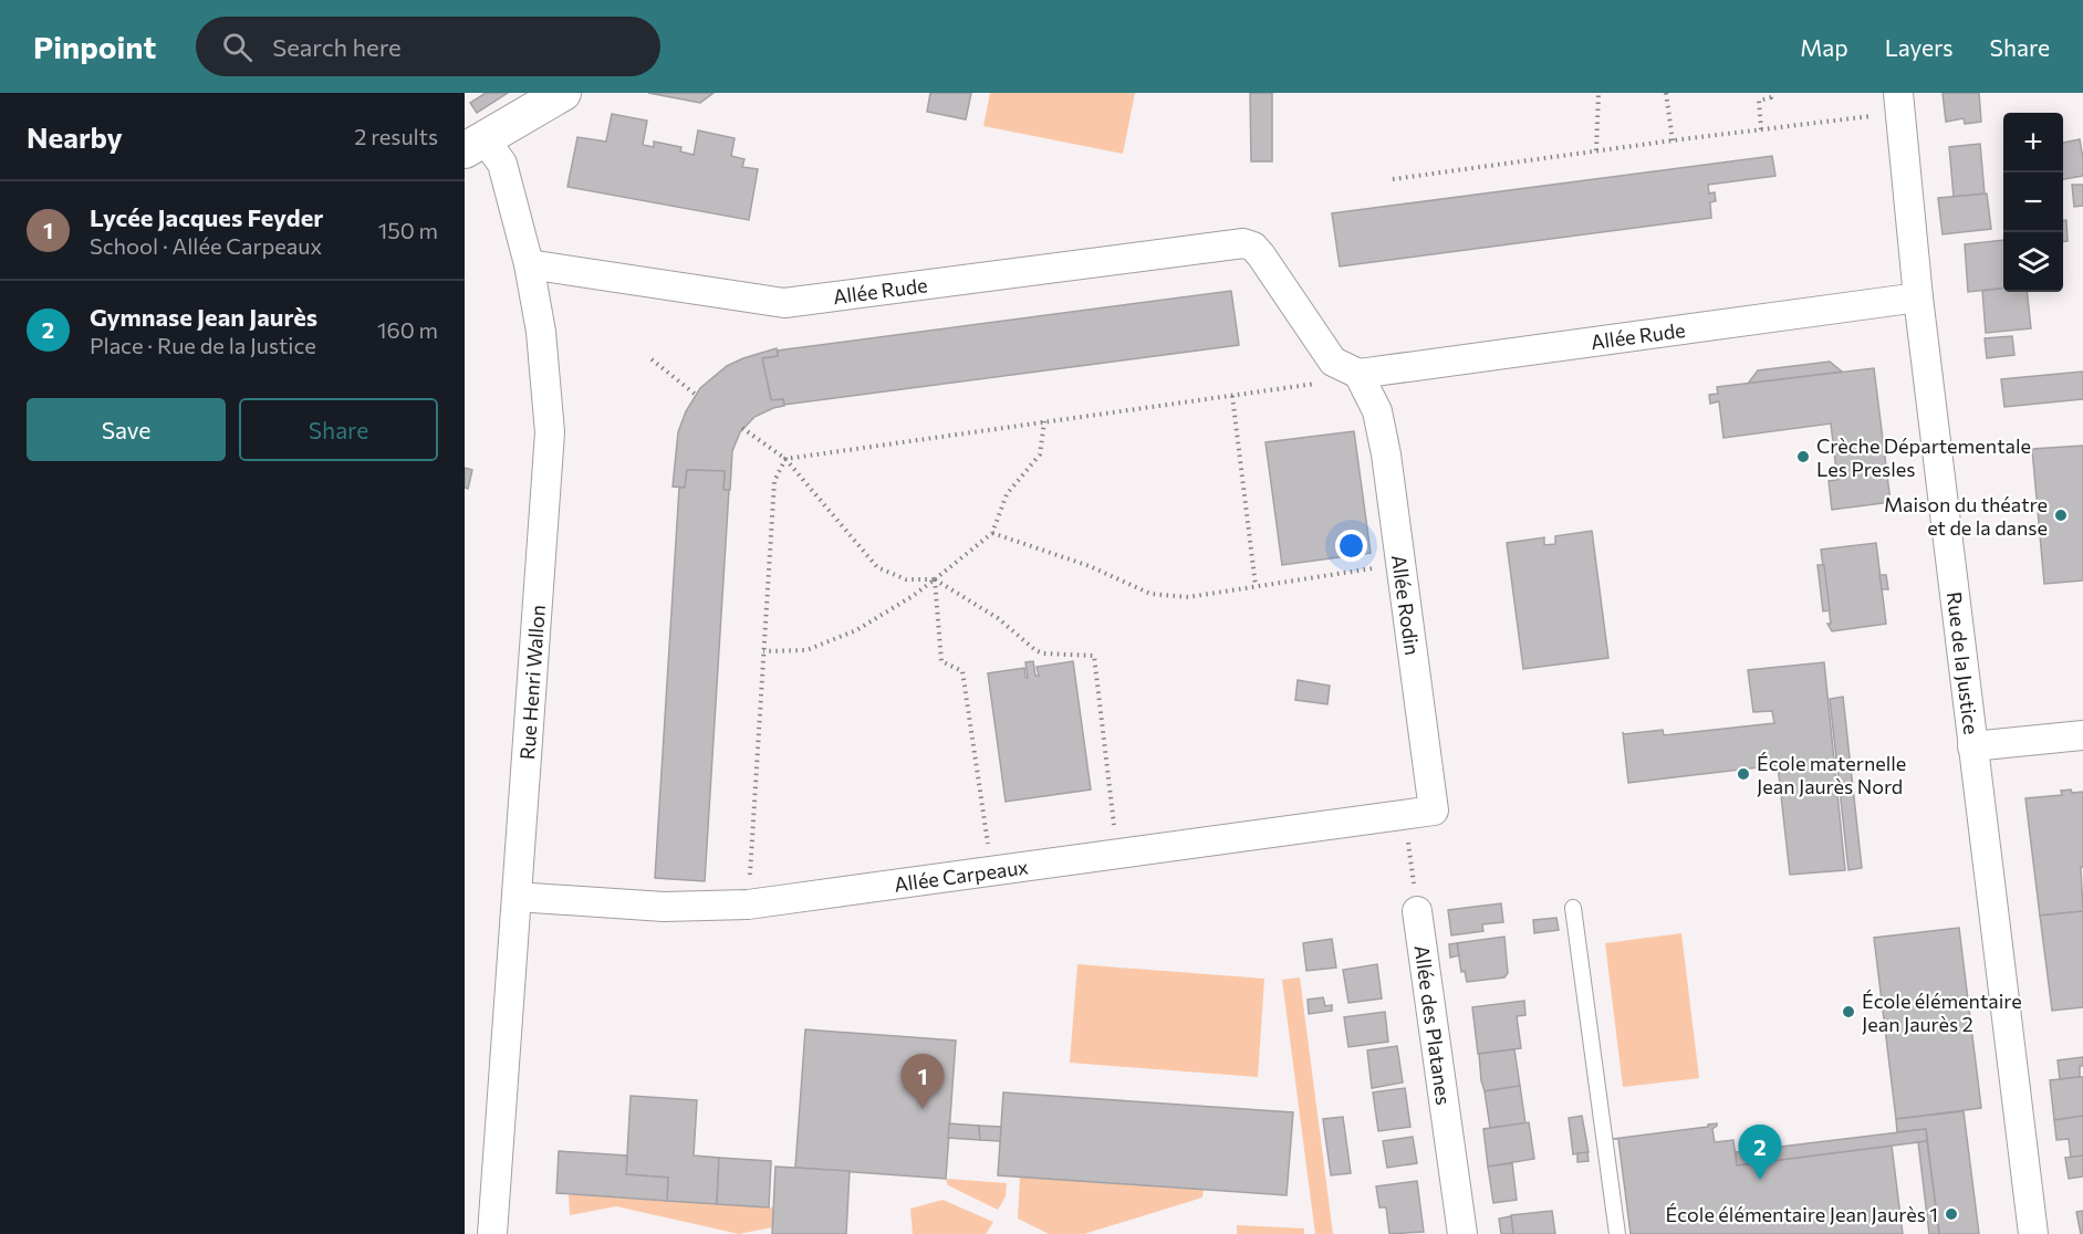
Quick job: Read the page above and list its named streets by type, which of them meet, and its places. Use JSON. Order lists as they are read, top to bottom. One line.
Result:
{"streets":{"street":["Allée Rude","Allée Rodin","Rue de la Justice","Rue Henri Wallon","Allée Carpeaux","Allée des Platanes"]},"crossings":[["Allée Rude","Allée Rodin"],["Allée Rude","Rue de la Justice"],["Allée Rude","Rue Henri Wallon"],["Allée Rodin","Allée Carpeaux"],["Rue Henri Wallon","Allée Carpeaux"]],"places":["Crèche Départementale Les Presles","Maison du théatre et de la danse","École maternelle Jean Jaurès Nord","École élémentaire Jean Jaurès 2","École élémentaire Jean Jaurès 1"],"page":{"header":"Pinpoint","search":"Search here","nav":["Map","Layers","Share"],"heading":["Nearby","2 results"],"map_buttons":["+","−"],"list":[{"mark":"1","name":"Lycée Jacques Feyder","note":"School · Allée Carpeaux","value":"150 m"},{"mark":"2","name":"Gymnase Jean Jaurès","note":"Place · Rue de la Justice","value":"160 m"}],"buttons":["Save","Share"],"pins":["1","2"]}}
